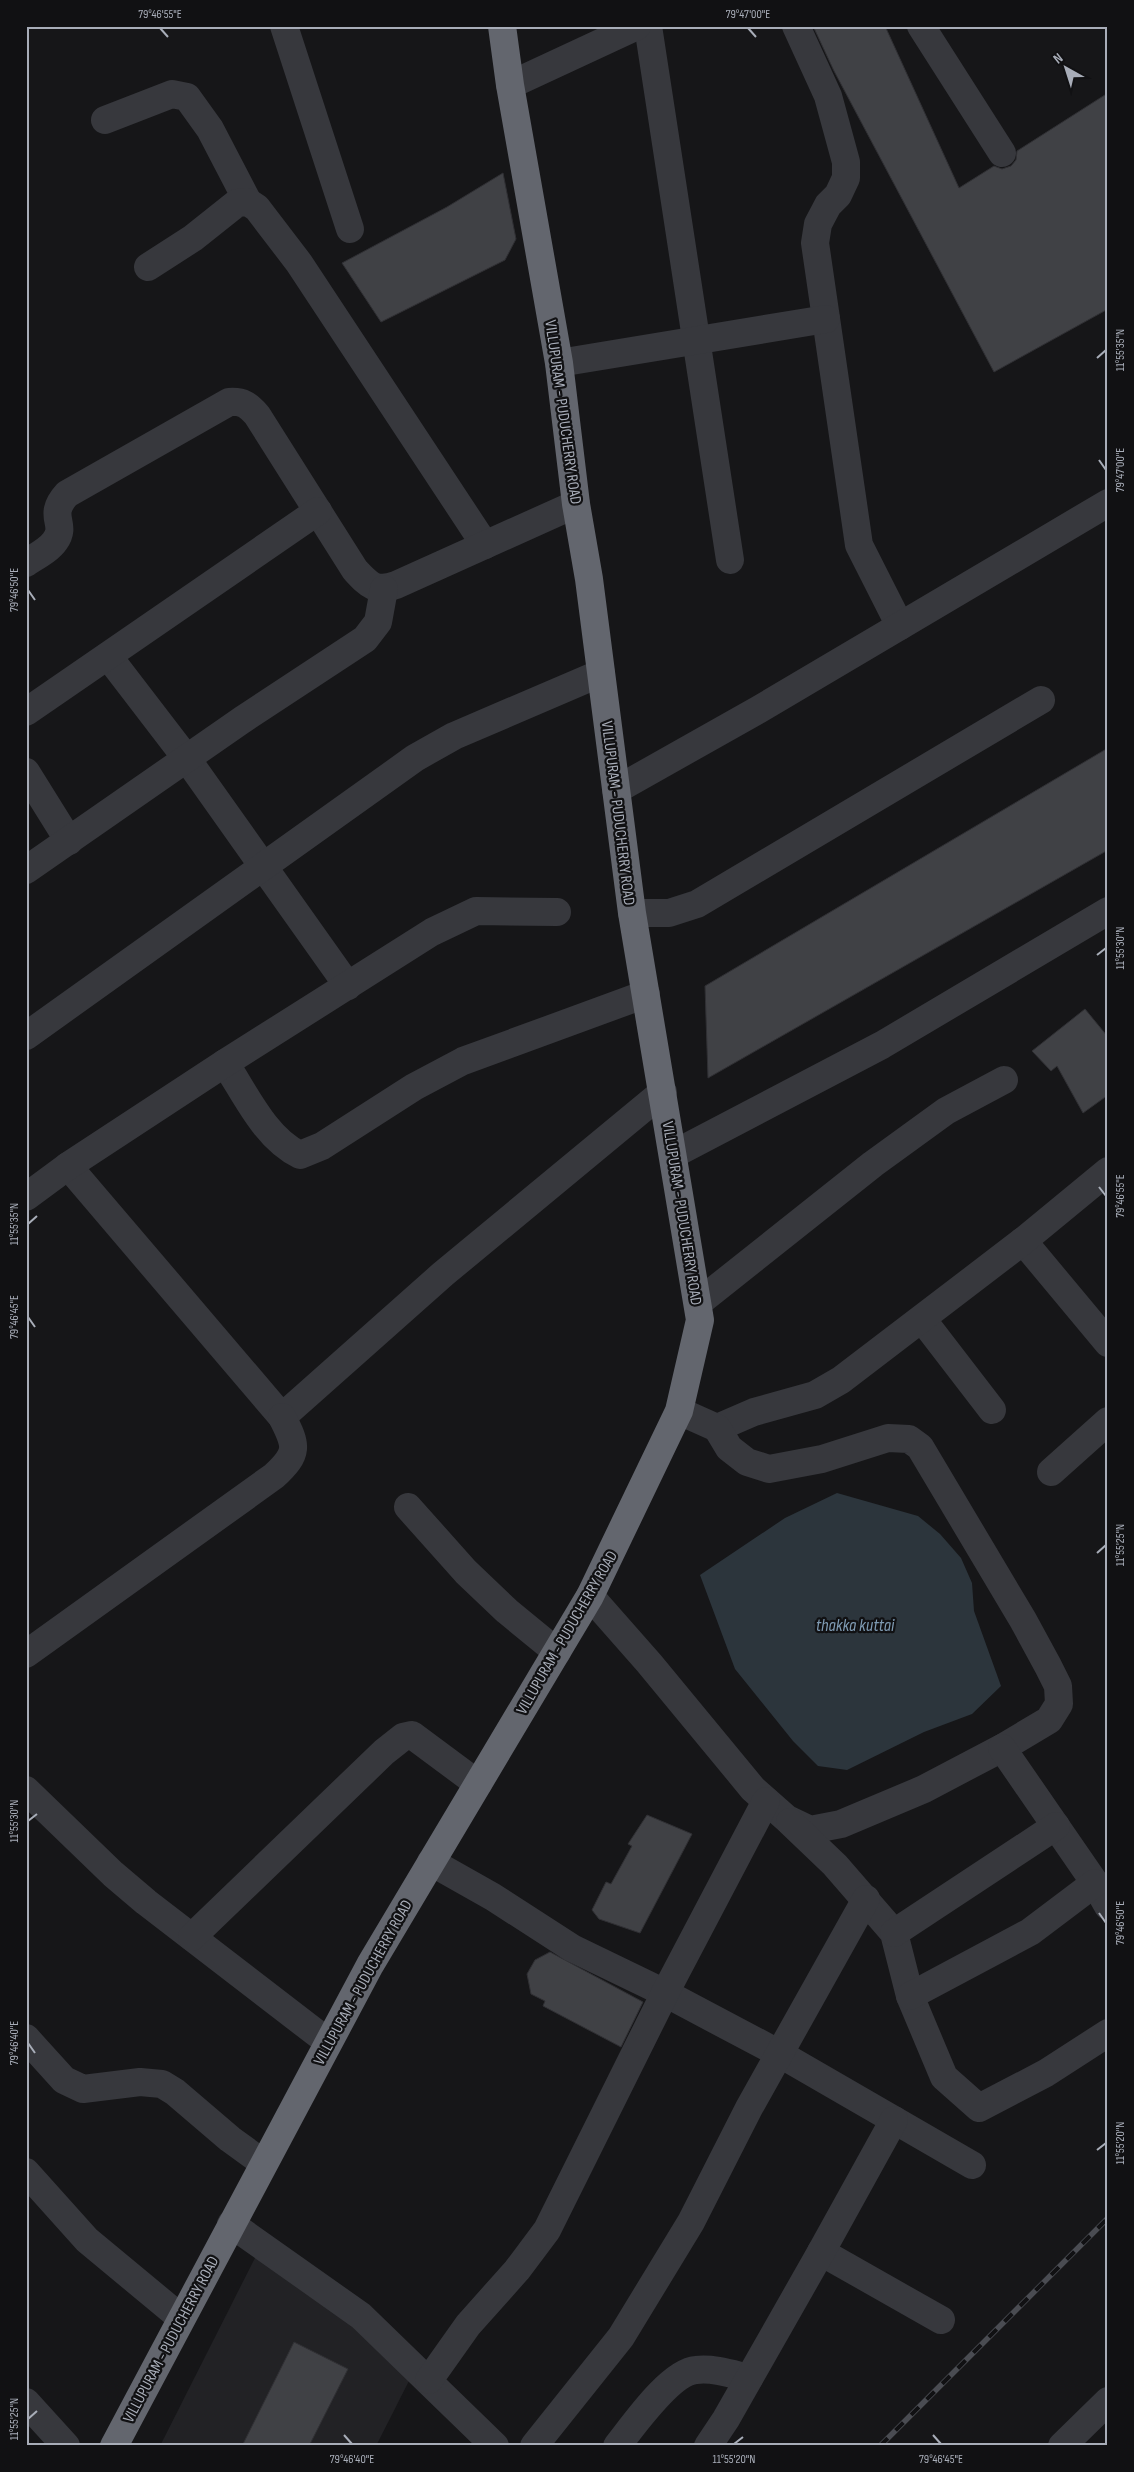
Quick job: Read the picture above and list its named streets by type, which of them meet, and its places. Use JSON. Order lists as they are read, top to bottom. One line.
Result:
{"streets":{"highway":["VILLUPURAM - PUDUCHERRY ROAD"]},"water":["thakka kuttai"],"north":"top left","coordinates":["79°46'55\"E","79°47'00\"E","11°55'35\"N","79°46'50\"E","11°55'30\"N","79°46'45\"E","11°55'25\"N","79°46'40\"E","11°55'20\"N"]}
